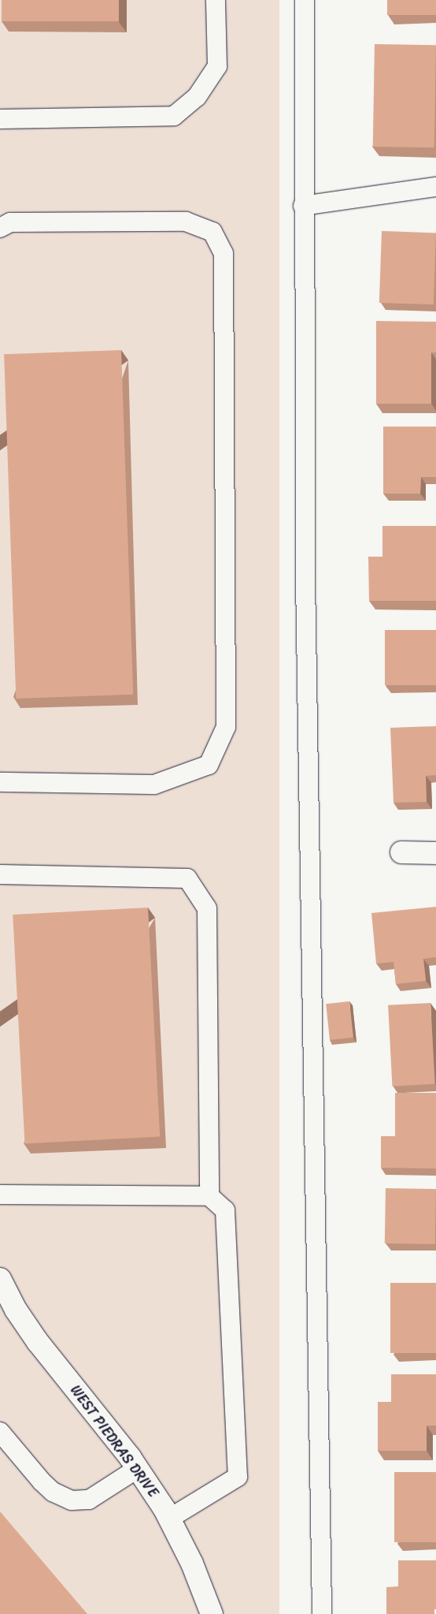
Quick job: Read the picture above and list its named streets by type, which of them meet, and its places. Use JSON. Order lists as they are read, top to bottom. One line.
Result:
{"streets":{"street":["WEST PIEDRAS DRIVE"]}}
